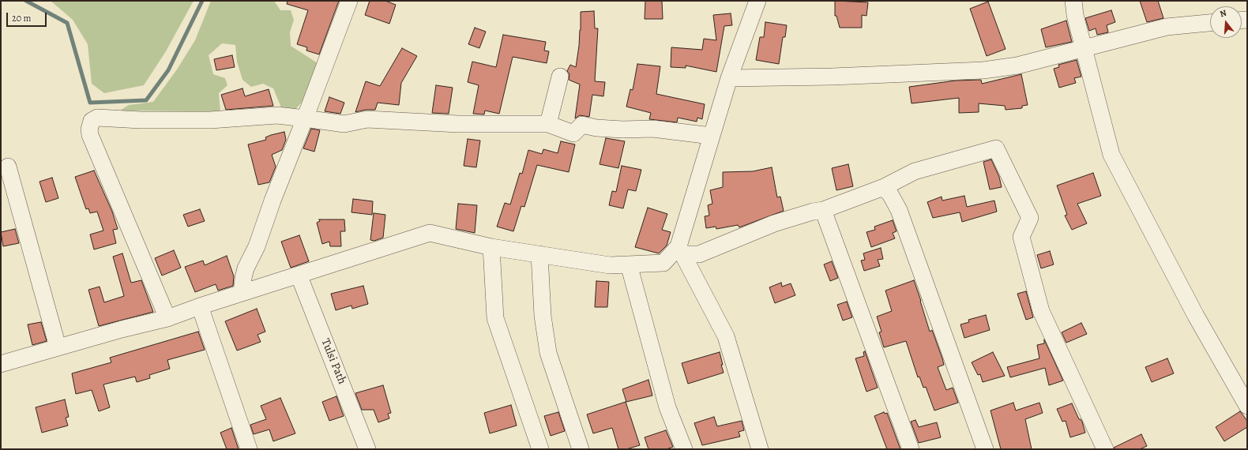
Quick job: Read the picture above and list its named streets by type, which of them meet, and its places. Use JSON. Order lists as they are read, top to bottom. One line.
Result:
{"streets":{"street":["Tulsi Path"]},"scale_bar":"20 m","north":"top"}
